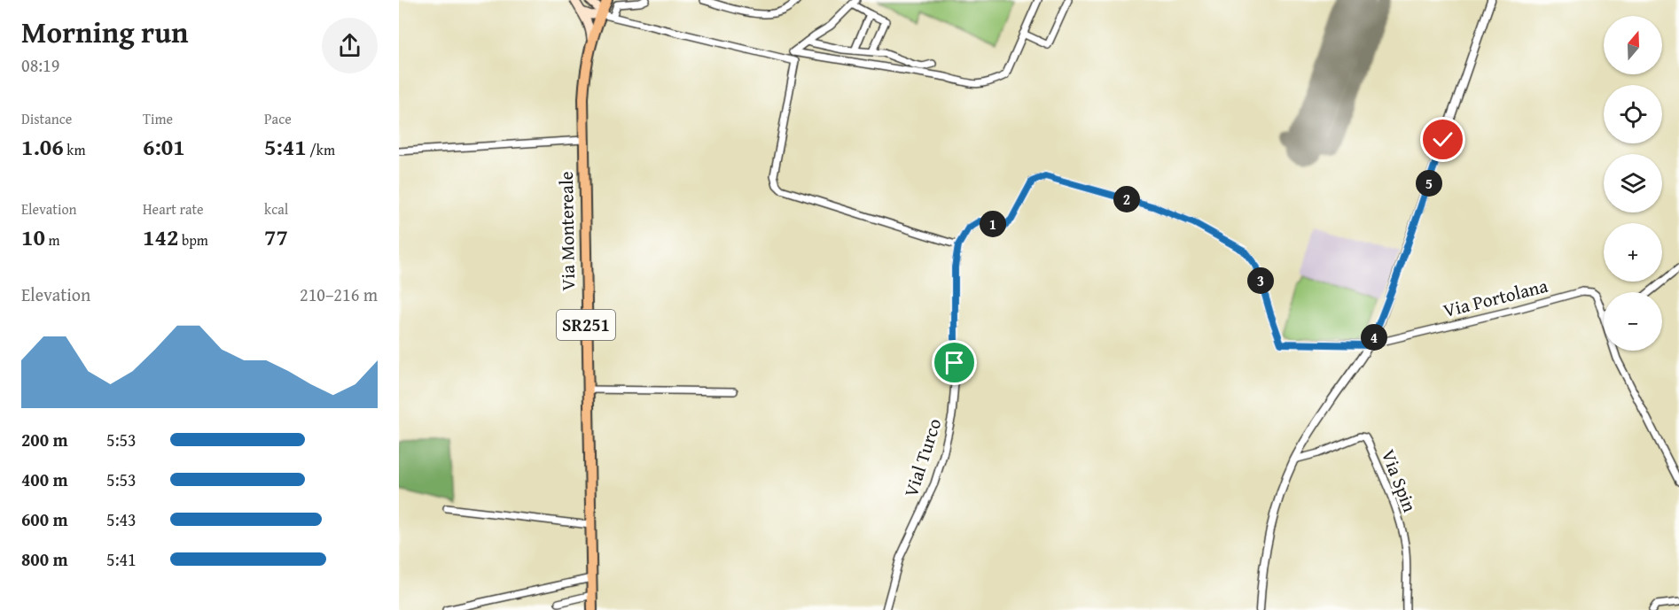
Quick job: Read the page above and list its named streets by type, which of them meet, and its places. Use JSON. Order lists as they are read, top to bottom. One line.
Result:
{"streets":{"main road":["Via Montereale","SR251"],"street":["Via Portolana","Vial Turco","Via Spin"]},"crossings":[["Via Montereale","SR251"]],"north":"top","page":{"heading":["Morning run","08:19"],"map_buttons":["+","−"],"stats":[["Distance","1.06 km"],["Time","6:01"],["Pace","5:41 /km"],["Elevation","10 m"],["Heart rate","142 bpm"],["kcal","77"]],"pins":["5","2","1","3","4"],"chart":["Elevation","210–216 m"],"list":[{"name":"200 m","note":"5:53"},{"name":"400 m","note":"5:53"},{"name":"600 m","note":"5:43"},{"name":"800 m","note":"5:41"}]}}
